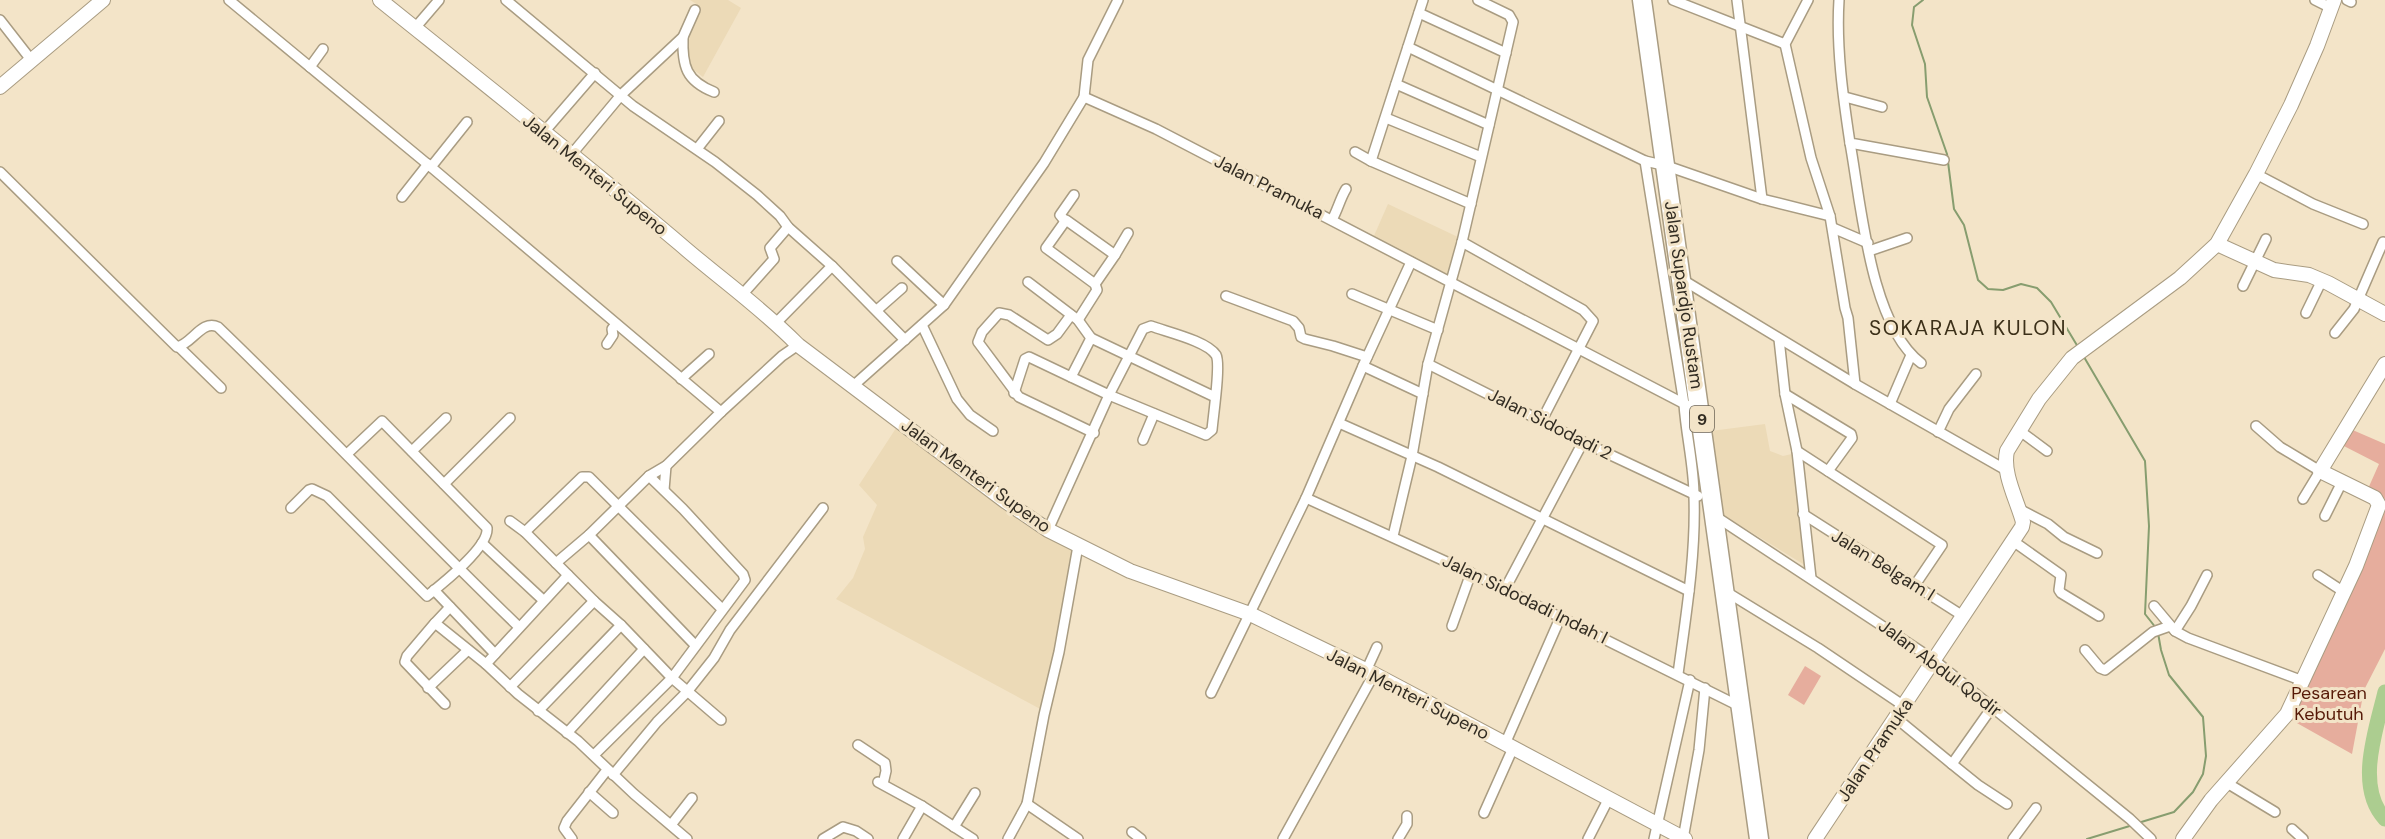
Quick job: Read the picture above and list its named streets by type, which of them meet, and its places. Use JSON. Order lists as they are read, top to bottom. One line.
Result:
{"streets":{"highway":["Jalan Supardjo Rustam","9"],"street":["Jalan Menteri Supeno","Jalan Pramuka","Jalan Sidodadi 2","Jalan Belgam I","Jalan Sidodadi Indah I","Jalan Abdul Qodir"]},"crossings":[["Jalan Pramuka","Jalan Supardjo Rustam"],["Jalan Pramuka","Jalan Belgam I"],["Jalan Pramuka","Jalan Abdul Qodir"],["Jalan Supardjo Rustam","Jalan Sidodadi Indah I"],["Jalan Supardjo Rustam","Jalan Abdul Qodir"],["Jalan Sidodadi 2","Jalan Abdul Qodir"]],"districts":["SOKARAJA KULON"],"parks":["Pesarean Kebutuh"]}
